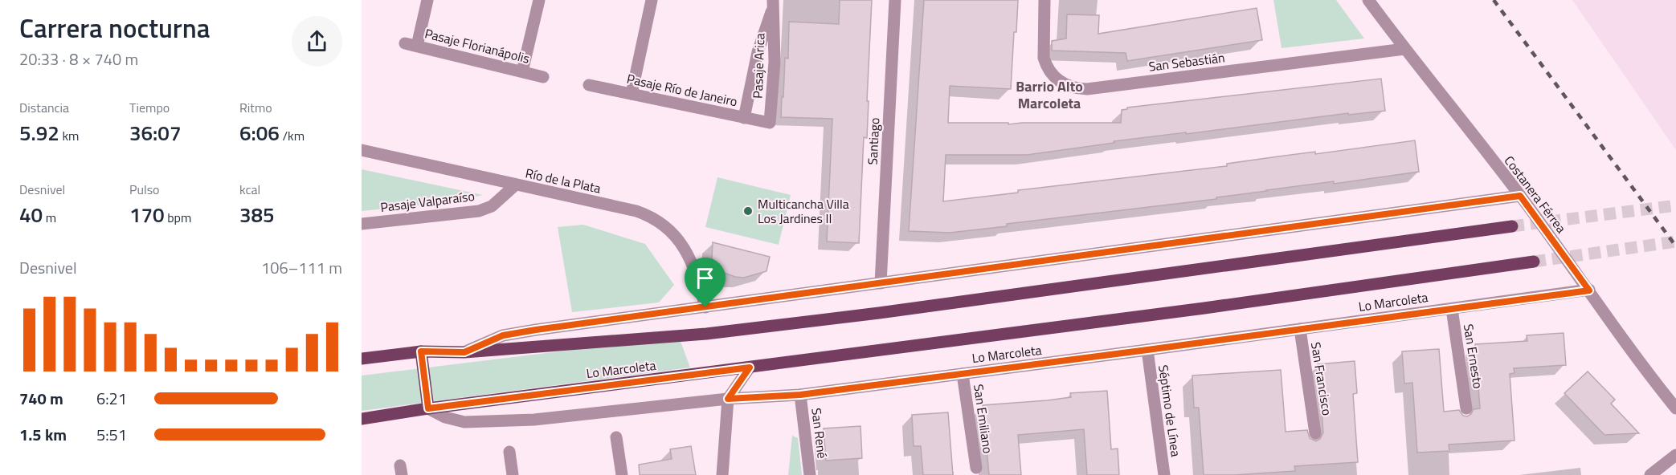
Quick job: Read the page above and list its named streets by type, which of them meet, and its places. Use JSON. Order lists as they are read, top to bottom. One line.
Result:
{"streets":{"main road":["Lo Marcoleta"],"street":["Pasaje Florianápolis","San Sebastián","Pasaje Arica","Pasaje Río de Janeiro","Santiago","Río de la Plata","Costanera Férrea","Pasaje Valparaíso","San Ernesto","San Francisco","Séptimo de Línea","San Emiliano","San René"]},"crossings":[["San Sebastián","Costanera Férrea"],["Pasaje Arica","Pasaje Río de Janeiro"],["Santiago","Lo Marcoleta"],["Río de la Plata","Pasaje Valparaíso"],["Río de la Plata","Lo Marcoleta"],["Costanera Férrea","Lo Marcoleta"],["Lo Marcoleta","San Ernesto"],["Lo Marcoleta","San Francisco"],["Lo Marcoleta","Séptimo de Línea"],["Lo Marcoleta","San Emiliano"],["Lo Marcoleta","San René"]],"districts":["Barrio Alto Marcoleta"],"places":["Multicancha Villa Los Jardines II"],"page":{"heading":["Carrera nocturna","20:33 · 8 × 740 m"],"stats":[["Distancia","5.92 km"],["Tiempo","36:07"],["Ritmo","6:06 /km"],["Desnivel","40 m"],["Pulso","170 bpm"],["kcal","385"]],"chart":["Desnivel","106–111 m"],"list":[{"name":"740 m","note":"6:21"},{"name":"1.5 km","note":"5:51"}]}}
